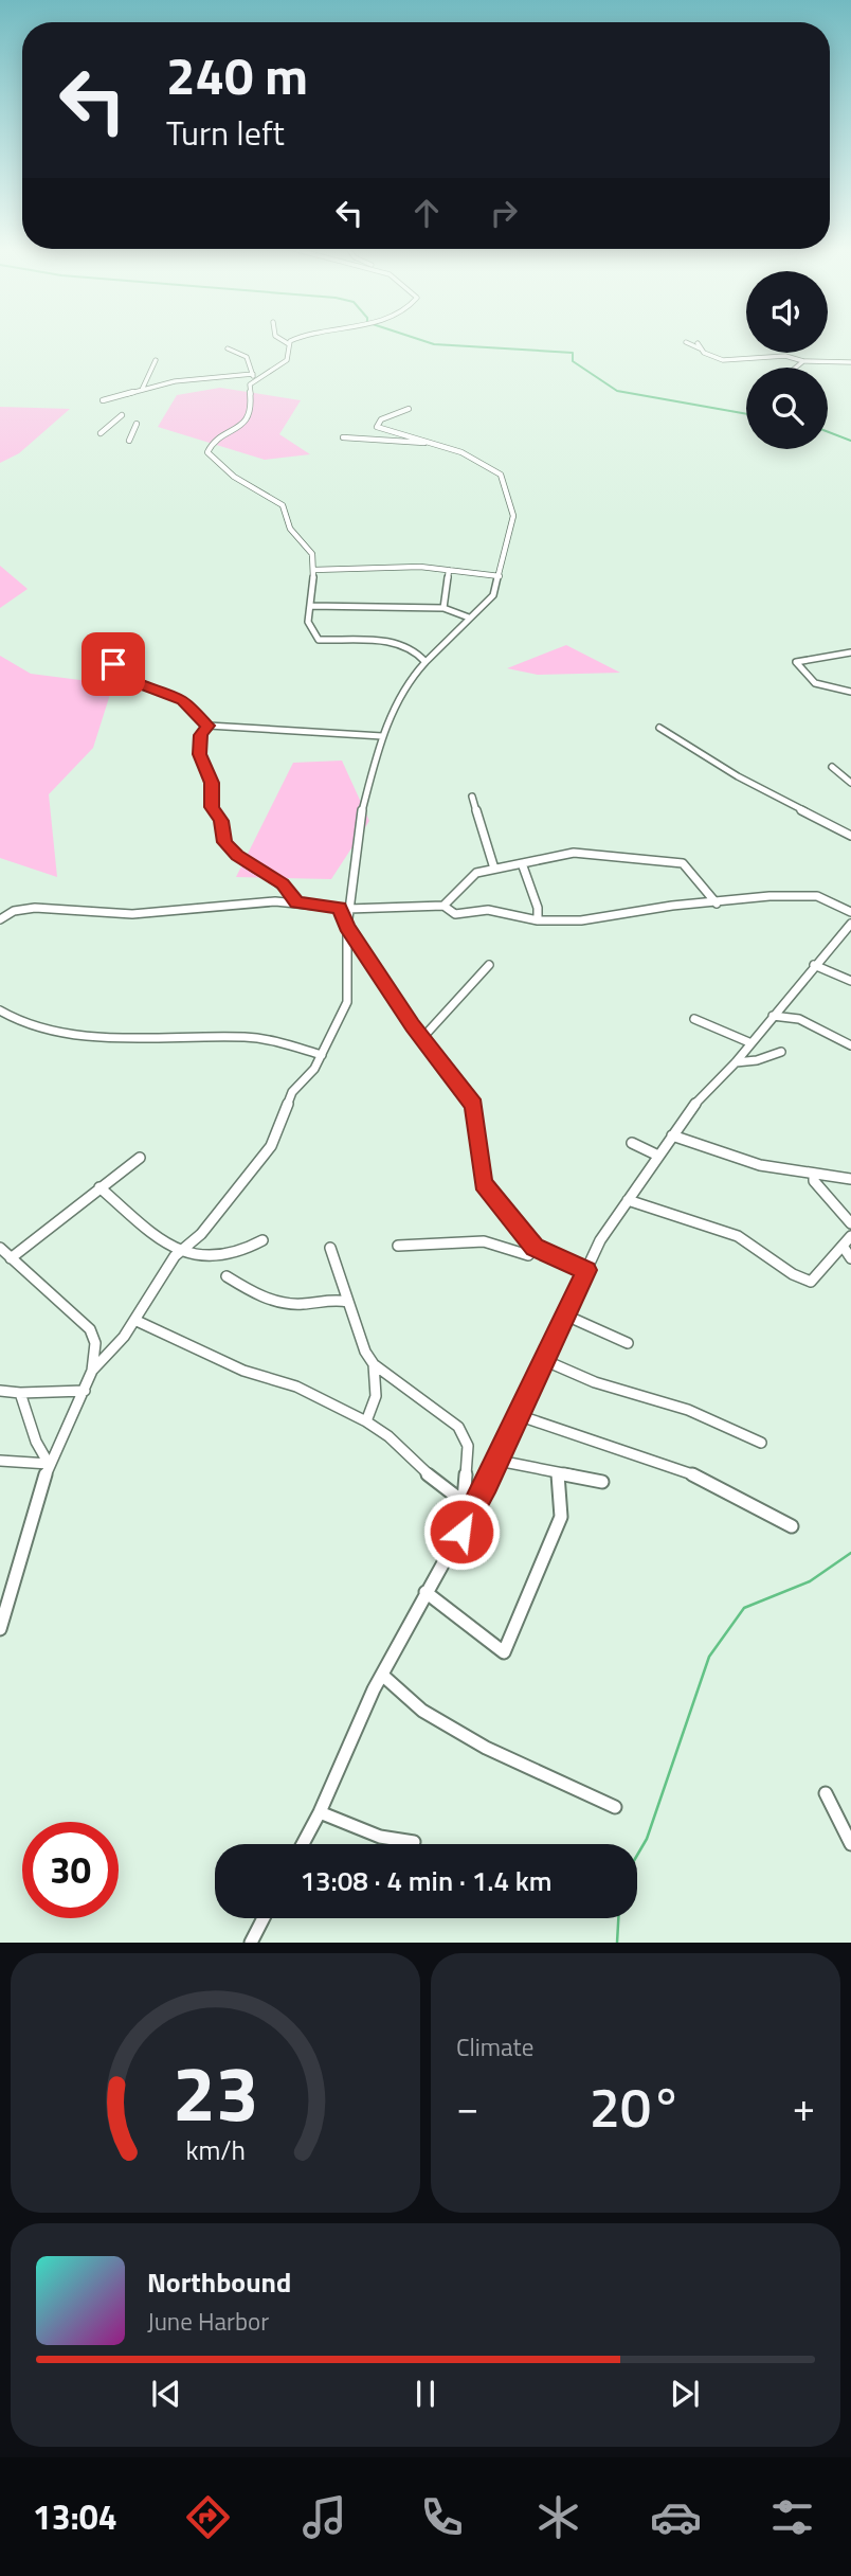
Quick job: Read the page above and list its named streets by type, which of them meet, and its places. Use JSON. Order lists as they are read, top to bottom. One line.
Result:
{"page":{"turn":["240 m","Turn left"],"limit":"30","trip":"13:08 · 4 min · 1.4 km","tile":"Climate","heat":["−","20°","+"],"song":["Northbound","June Harbor"],"tabs":"13:04","gauge":["23","km/h"]}}
